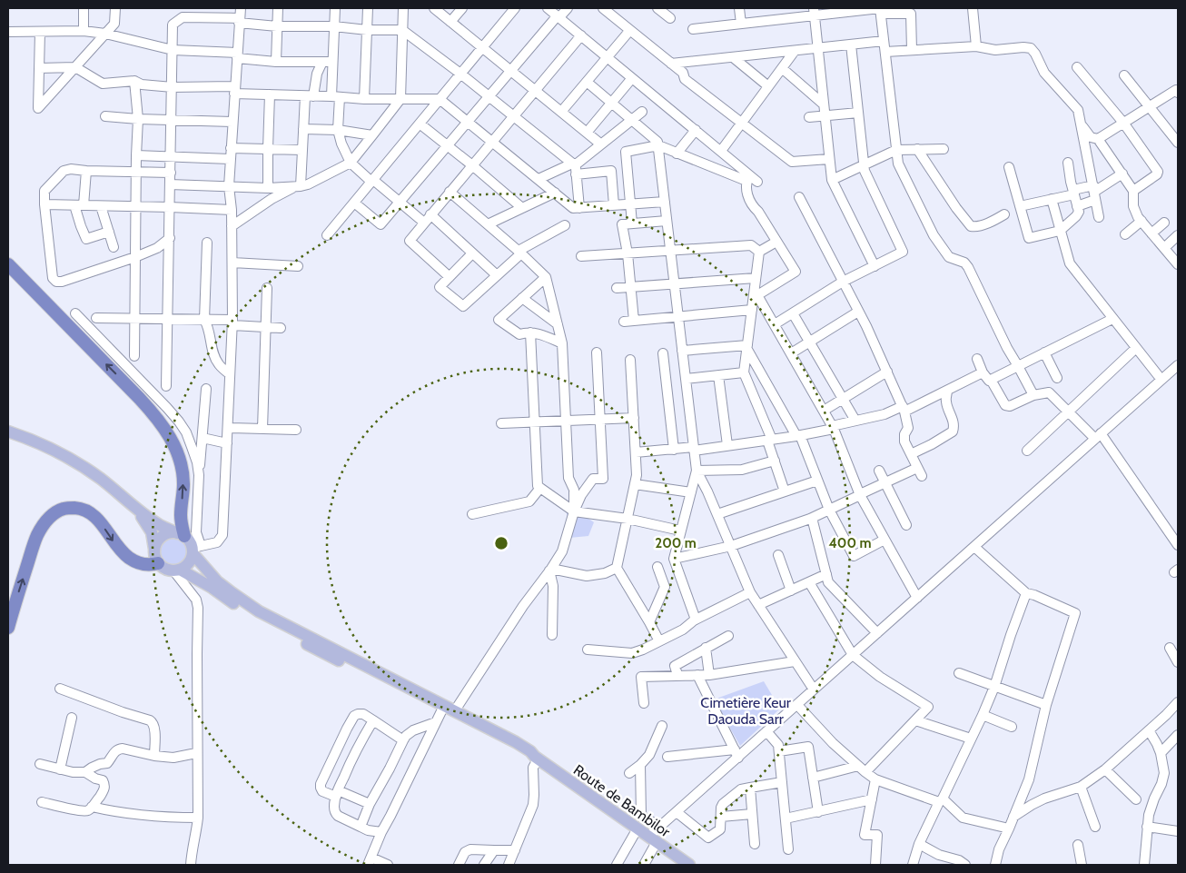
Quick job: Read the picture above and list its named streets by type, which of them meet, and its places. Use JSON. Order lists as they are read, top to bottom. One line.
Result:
{"streets":{"main road":["Route de Bambilor"]},"parks":["Cimetière Keur Daouda Sarr"],"rings":["200 m","400 m"]}
